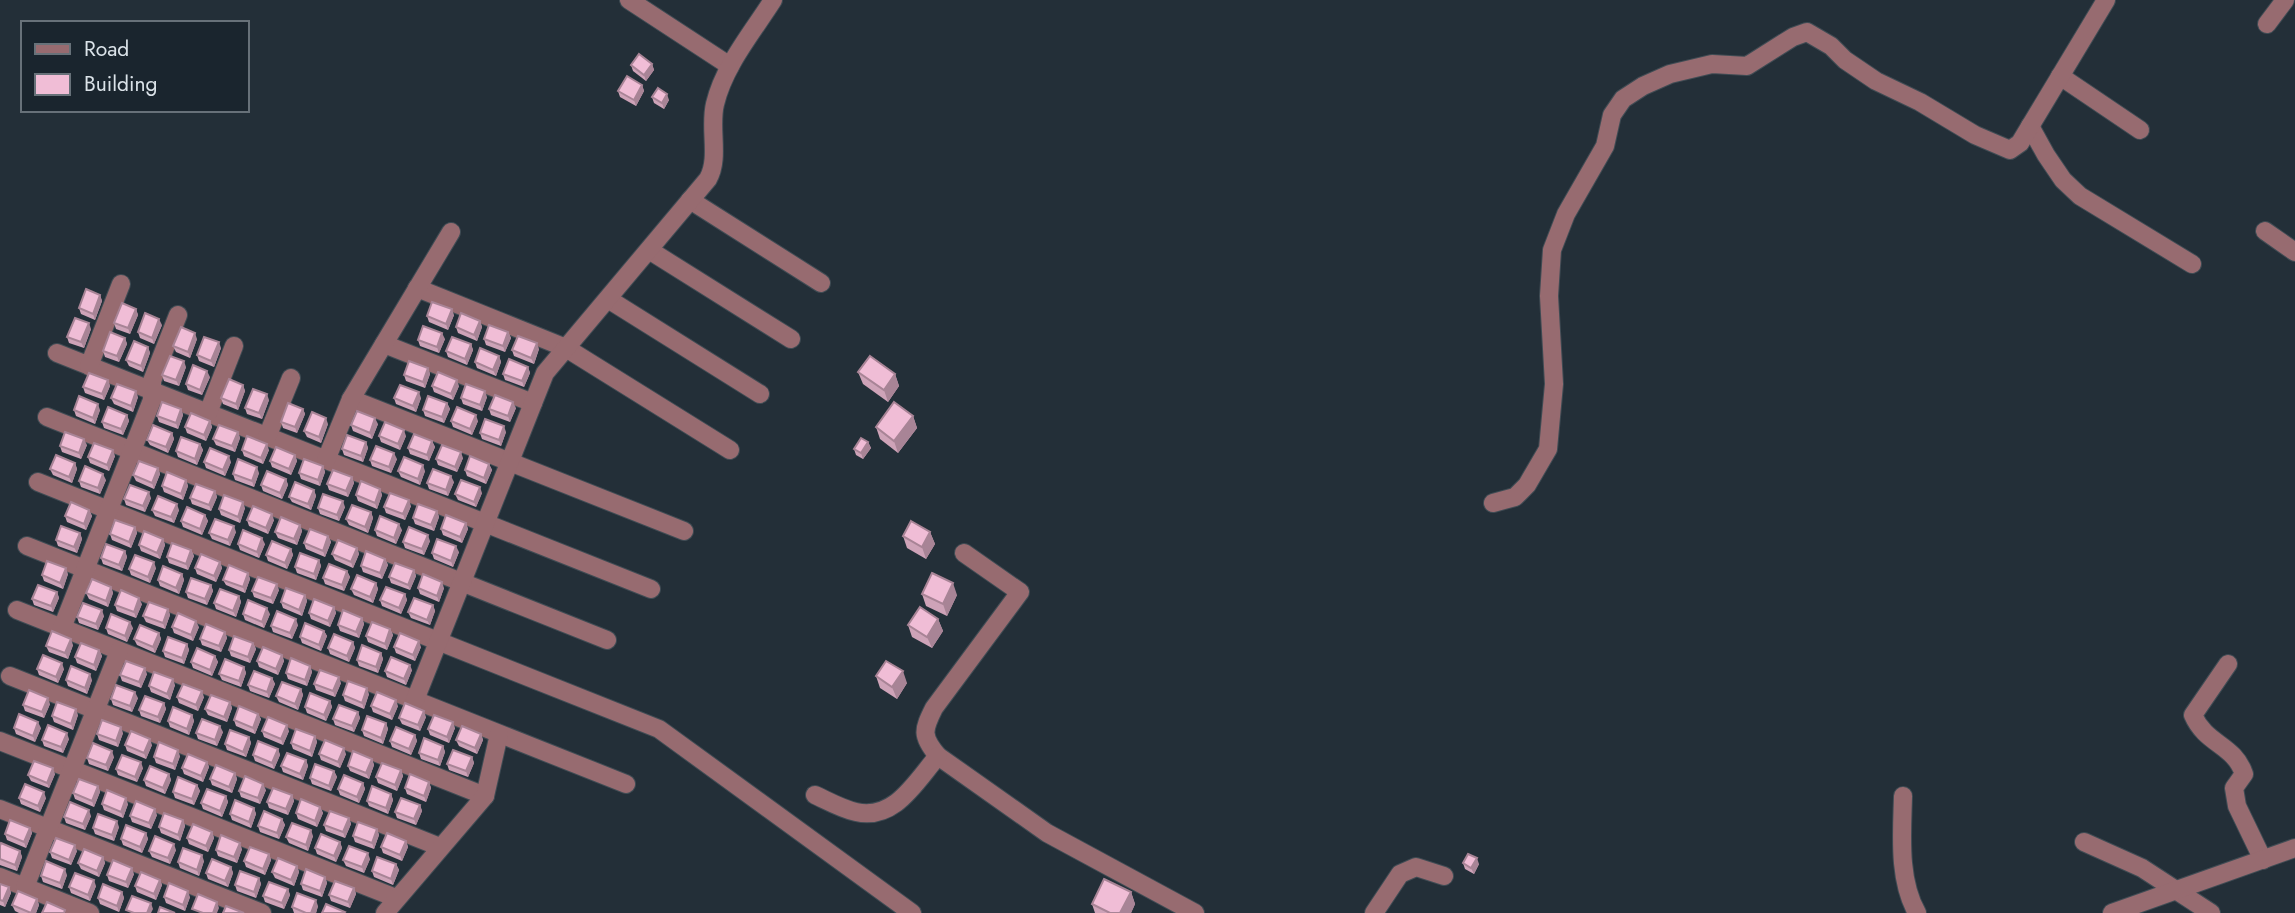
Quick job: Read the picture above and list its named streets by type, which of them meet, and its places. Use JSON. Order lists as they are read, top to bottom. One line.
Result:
{"legend":["Road","Building"]}
